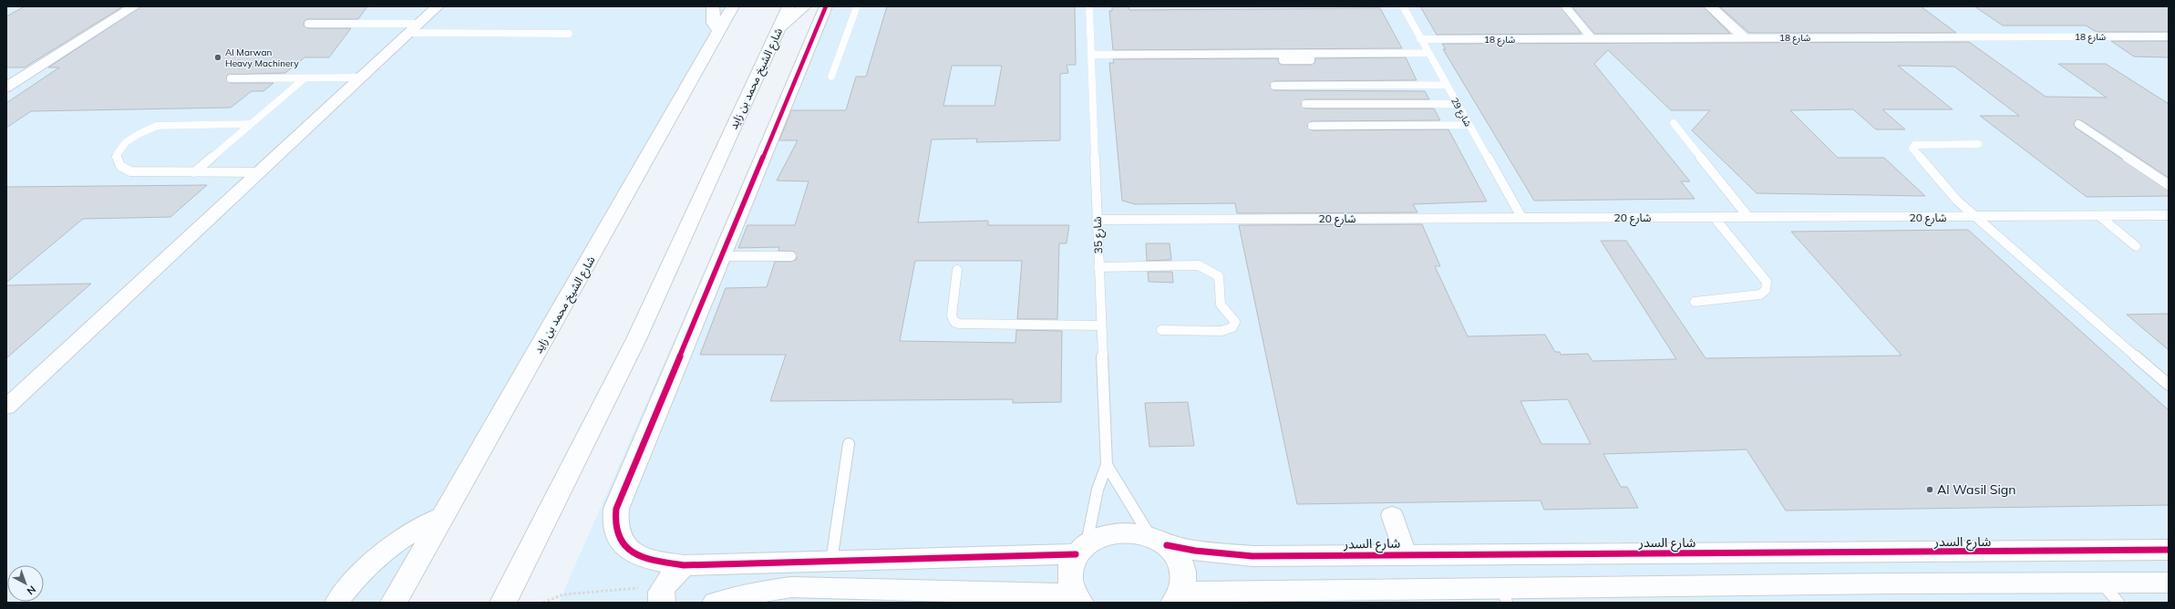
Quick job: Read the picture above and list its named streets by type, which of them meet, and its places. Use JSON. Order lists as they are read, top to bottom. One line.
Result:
{"streets":{"main road":["شارع الشيخ محمد بن زايد","شارع السدر"],"lane":["شارع 18","شارع 29","شارع 20","شارع 35"]},"crossings":[["شارع 18","شارع 29"],["شارع 29","شارع 20"],["شارع 20","شارع 35"],["شارع 35","شارع السدر"]],"places":["Al Marwan Heavy Machinery","Al Wasil Sign"],"north":"bottom right"}
